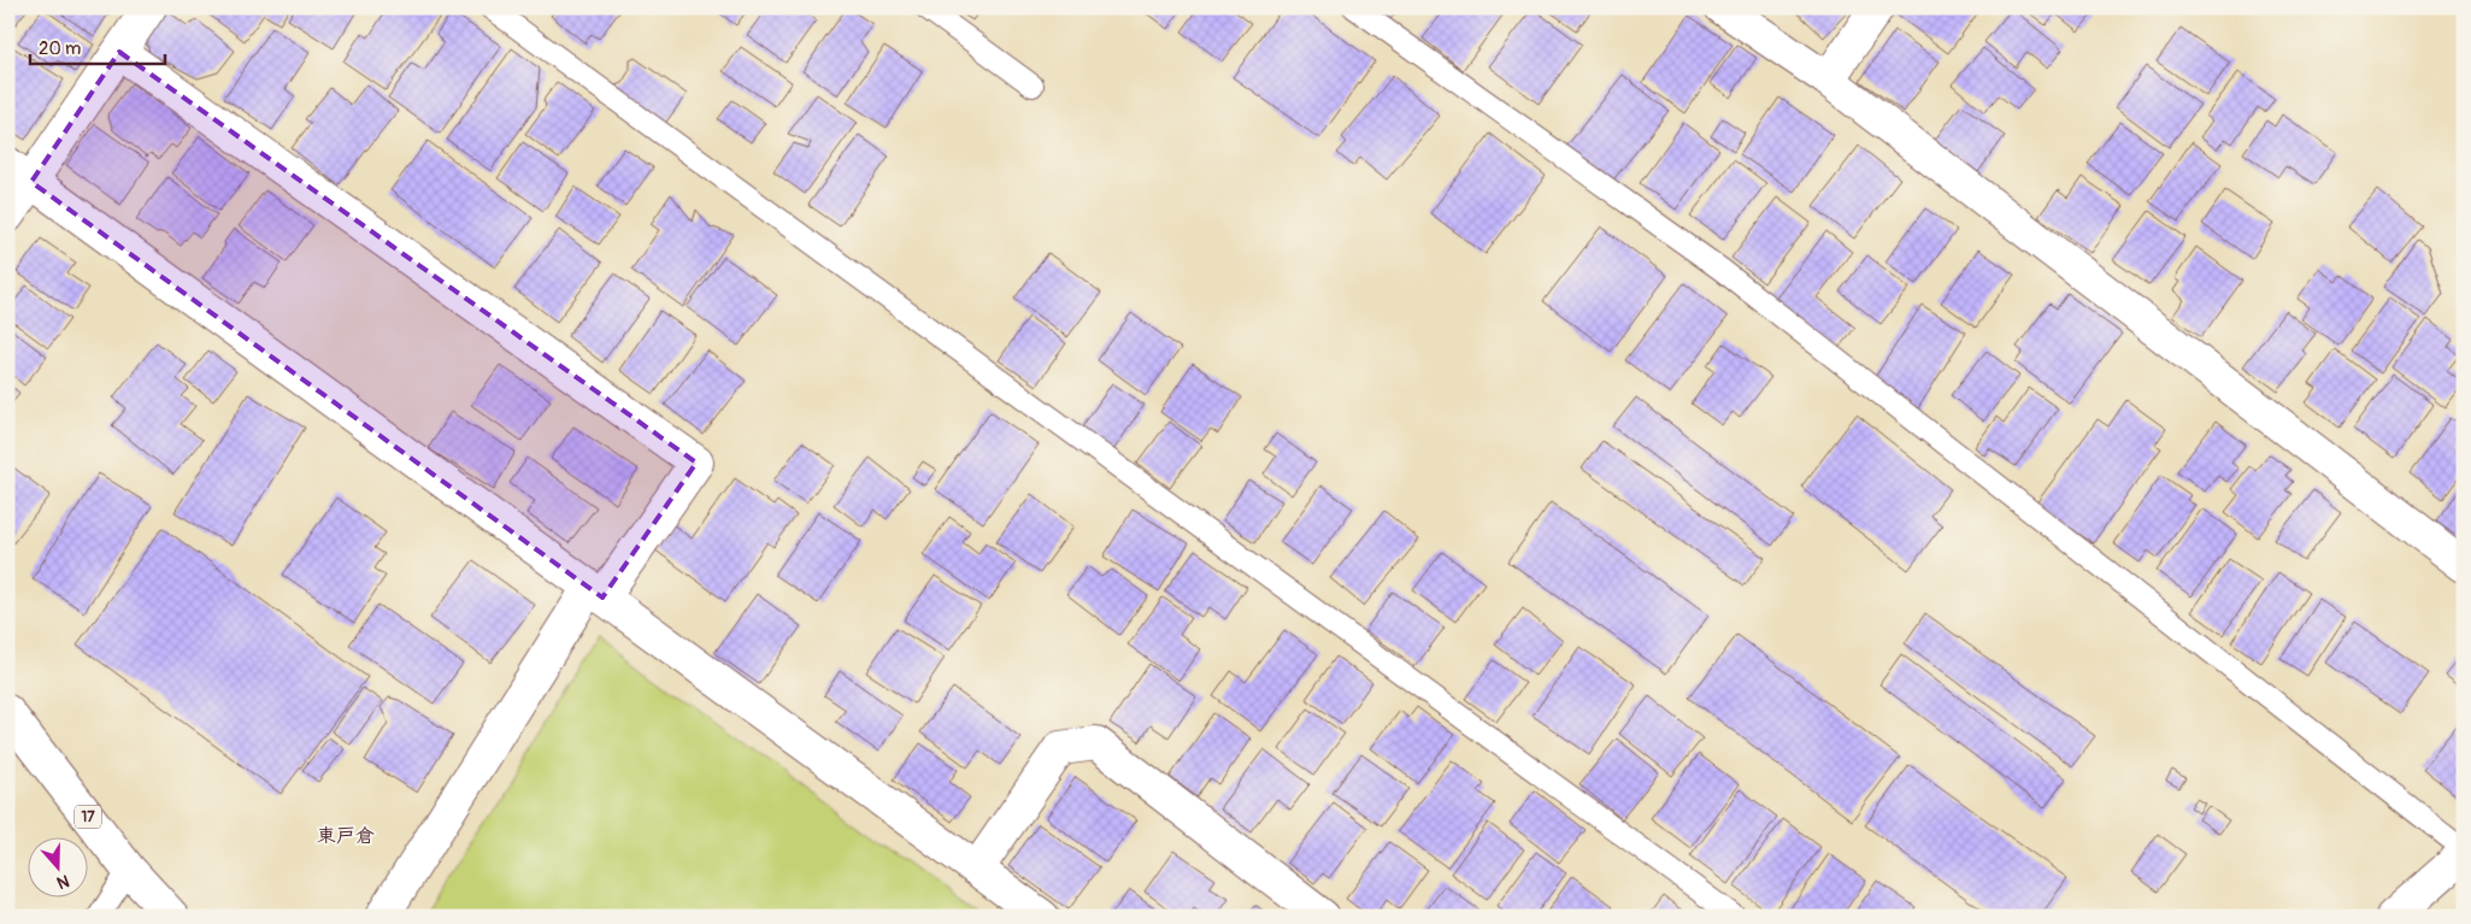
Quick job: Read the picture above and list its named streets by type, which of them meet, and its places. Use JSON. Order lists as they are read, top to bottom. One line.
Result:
{"streets":{"street":["17"]},"districts":["東戸倉"],"scale_bar":"20 m","north":"bottom"}
